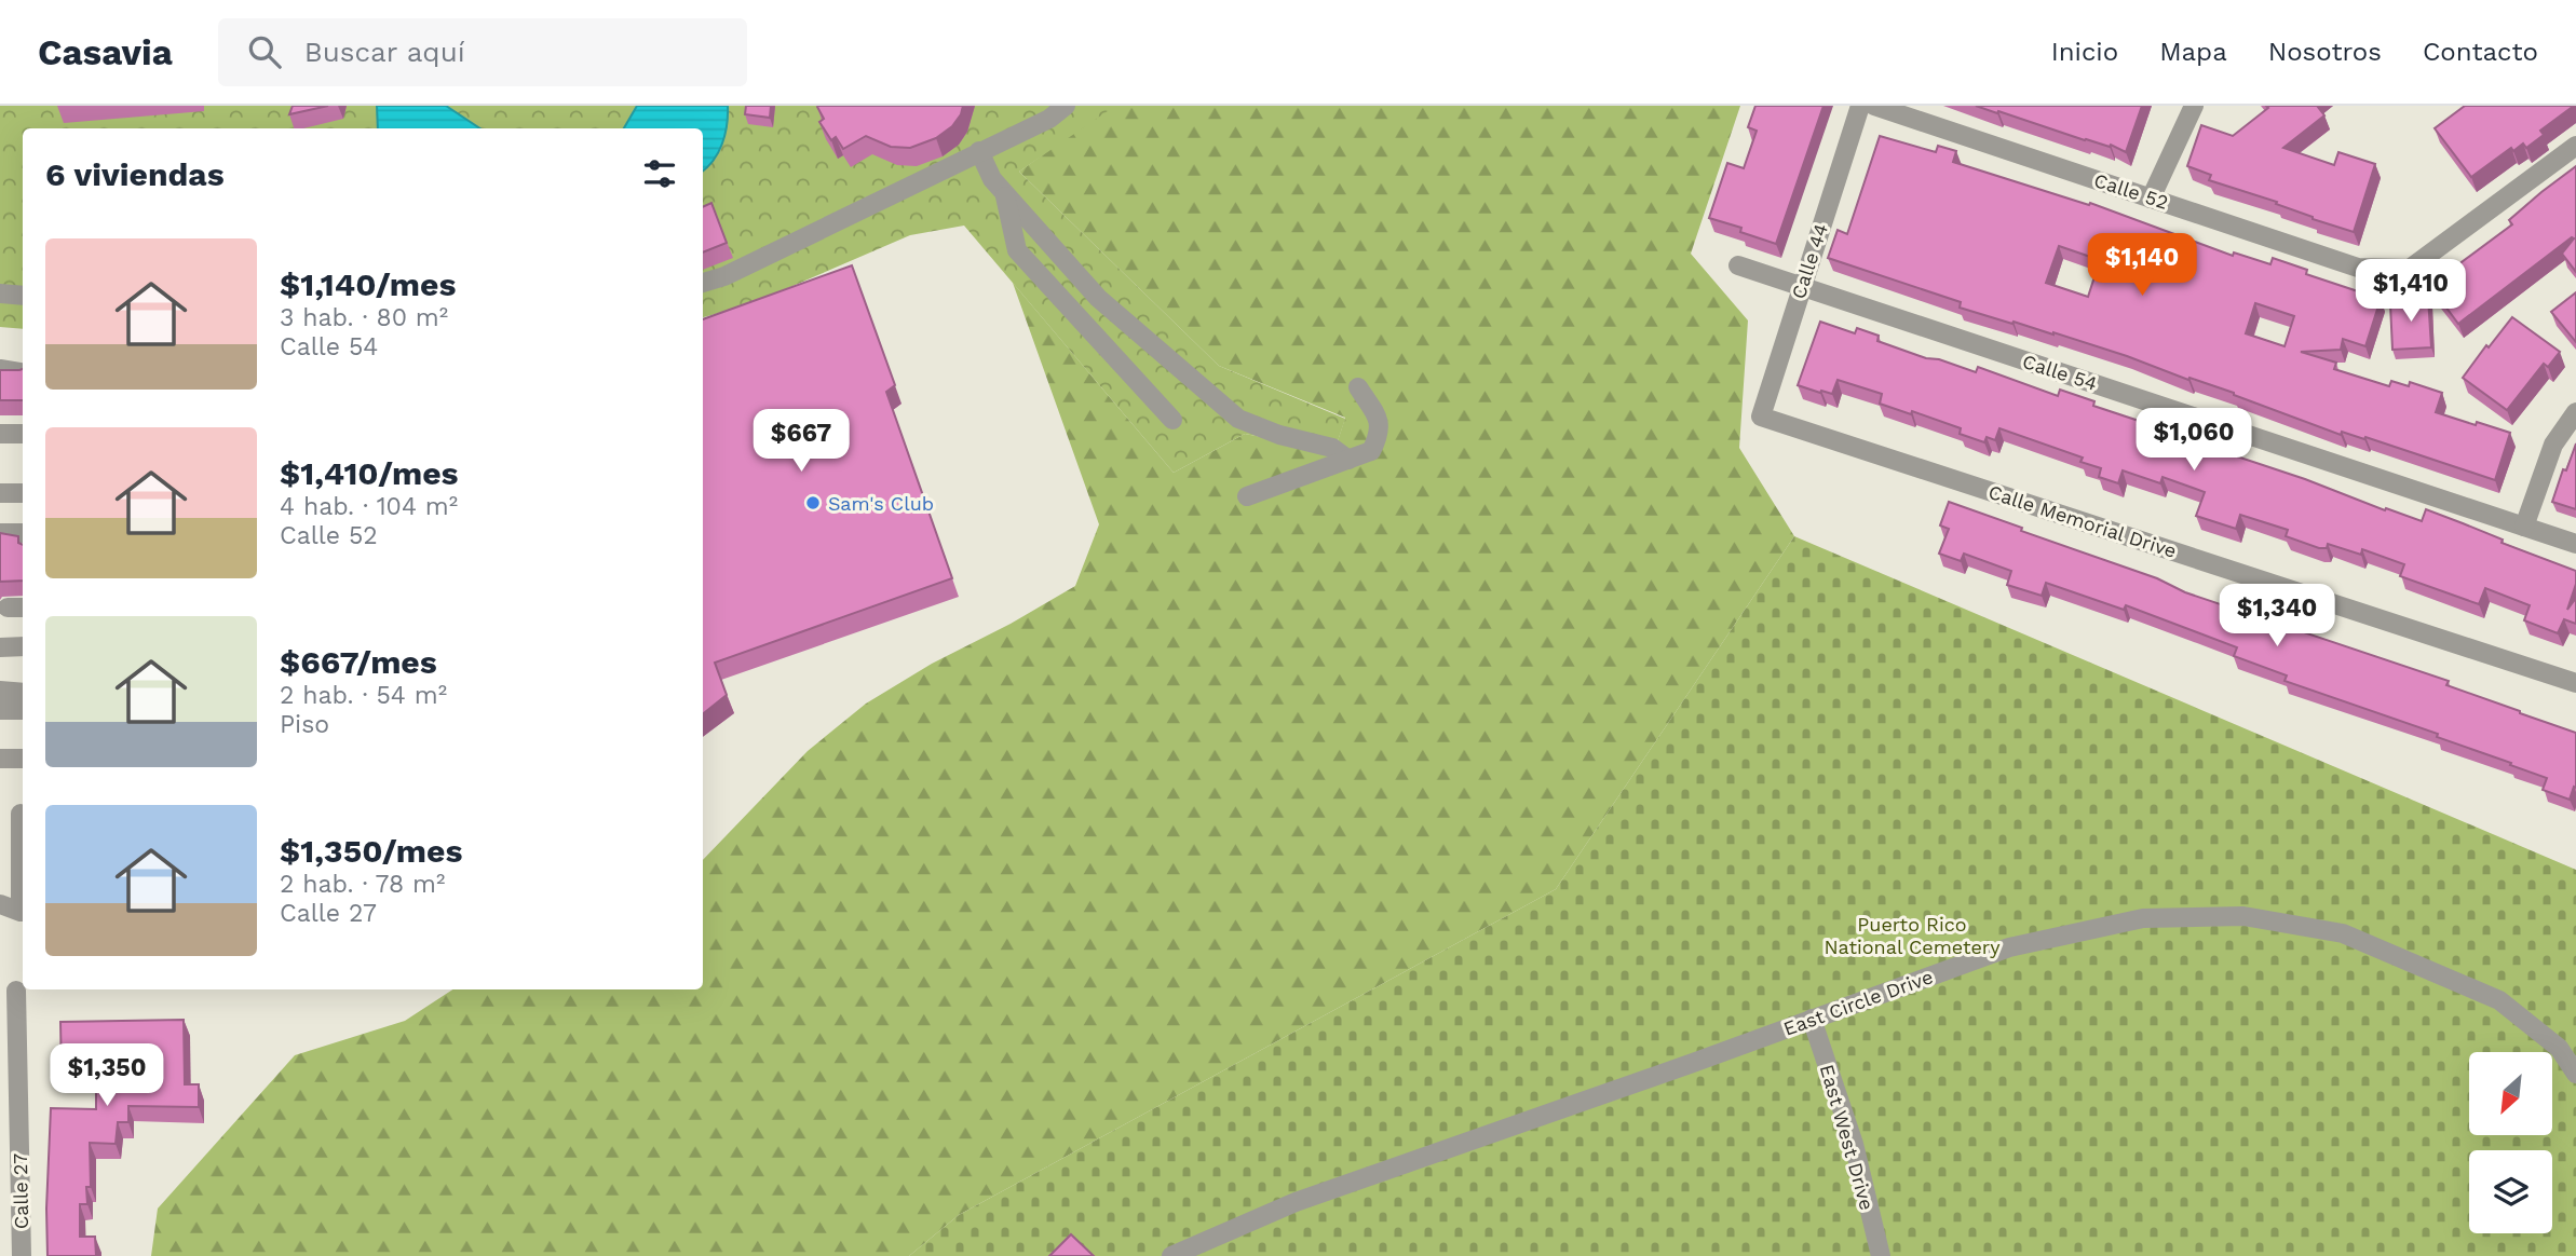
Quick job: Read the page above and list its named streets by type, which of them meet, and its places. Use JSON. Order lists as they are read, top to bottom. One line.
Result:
{"streets":{"street":["Calle 52","Calle 44","Calle 54","Calle Memorial Drive","East Circle Drive","East West Drive","Calle 27"]},"crossings":[["Calle 44","Calle 54"],["Calle 44","Calle Memorial Drive"],["East Circle Drive","East West Drive"]],"parks":["Puerto Rico National Cemetery"],"places":["Sam's Club"],"north":"bottom left","page":{"header":"Casavia","search":"Buscar aquí","nav":["Inicio","Mapa","Nosotros","Contacto"],"heading":"6 viviendas","list":[{"name":"$1,140/mes","note":"3 hab. · 80 m² · Calle 54"},{"name":"$1,410/mes","note":"4 hab. · 104 m² · Calle 52"},{"name":"$667/mes","note":"2 hab. · 54 m² · Piso"},{"name":"$1,350/mes","note":"2 hab. · 78 m² · Calle 27"}],"price":["$1,140","$1,410","$1,060","$667","$1,340","$1,350"]}}
